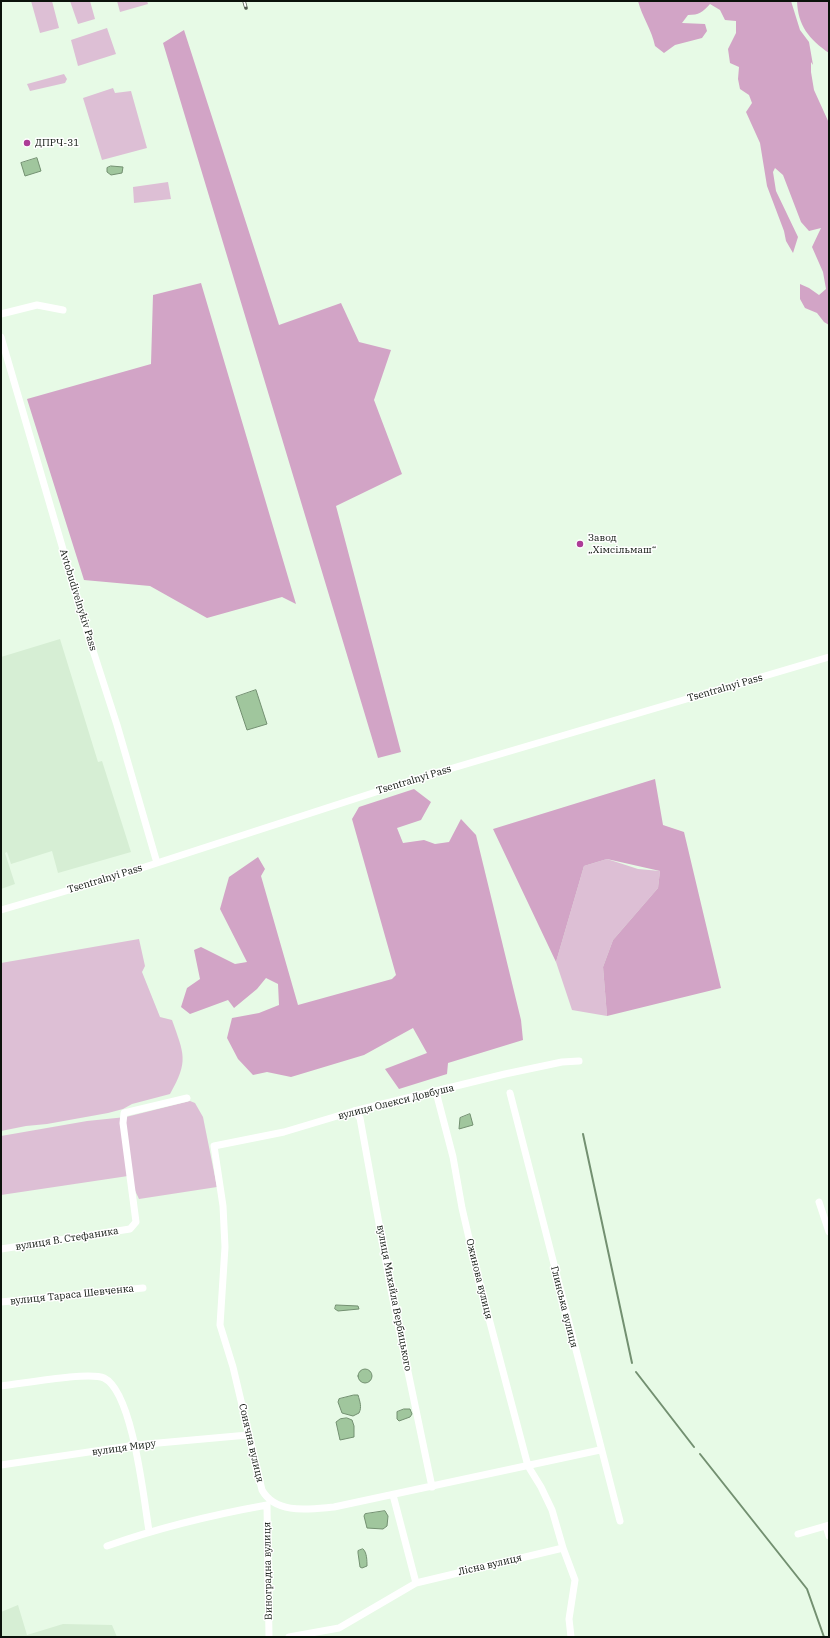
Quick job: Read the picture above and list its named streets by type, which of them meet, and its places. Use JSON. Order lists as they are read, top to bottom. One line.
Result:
{"streets":{"street":["Avtobudivelnykiv Pass","Tsentralnyi Pass","вулиця Олекси Довбуша","вулиця В. Стефаника","Ожинова вулиця","вулиця Тараса Шевченка","вулиця Михайла Вербицького","Глинська вулиця","Сонячна вулиця","вулиця Миру","Лісна вулиця","Виноградна вулиця"]},"crossings":[["Avtobudivelnykiv Pass","Tsentralnyi Pass"],["вулиця Олекси Довбуша","Ожинова вулиця"],["вулиця Олекси Довбуша","вулиця Михайла Вербицького"],["вулиця Олекси Довбуша","Сонячна вулиця"],["Сонячна вулиця","вулиця Миру"],["Сонячна вулиця","Виноградна вулиця"]],"places":["ДПРЧ-31","Завод „Хімсільмаш“"]}
